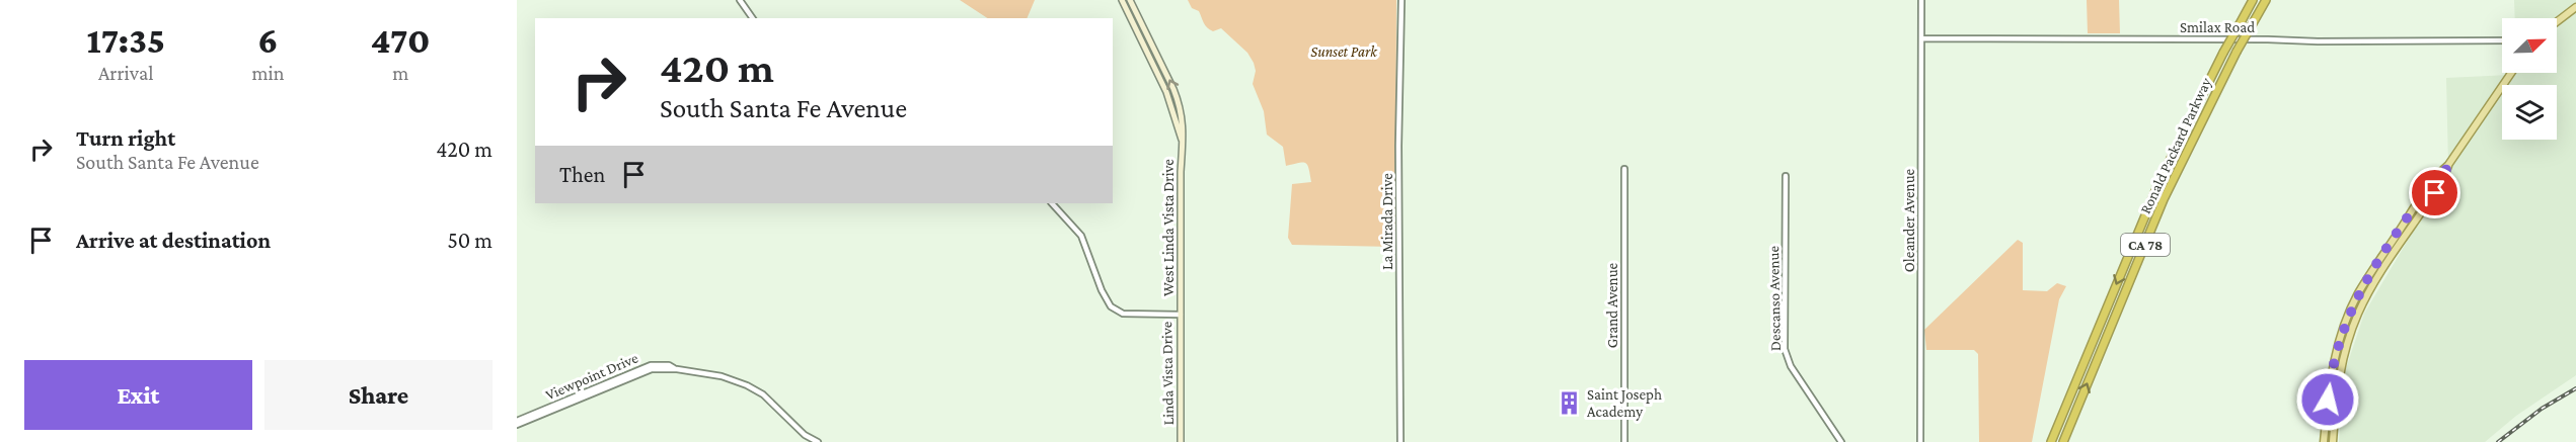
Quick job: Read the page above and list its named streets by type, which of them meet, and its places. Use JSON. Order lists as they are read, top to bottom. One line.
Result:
{"streets":{"highway":["Ronald Packard Parkway","CA 78"],"main road":["West Linda Vista Drive","Linda Vista Drive"],"street":["Smilax Road","Oleander Avenue","La Mirada Drive","Descanso Avenue","Grand Avenue","Viewpoint Drive"]},"crossings":[["Smilax Road","Oleander Avenue"],["West Linda Vista Drive","Linda Vista Drive"]],"parks":["Sunset Park"],"places":{"building":["Saint Joseph Academy"]},"north":"top right","page":{"eta":["17:35","Arrival","6","min","470","m"],"turn":["420 m","South Santa Fe Avenue"],"list":[{"name":"Turn right","note":"South Santa Fe Avenue","value":"420 m"},{"name":"Arrive at destination","value":"50 m"}],"then":"Then","buttons":["Exit","Share"]}}
